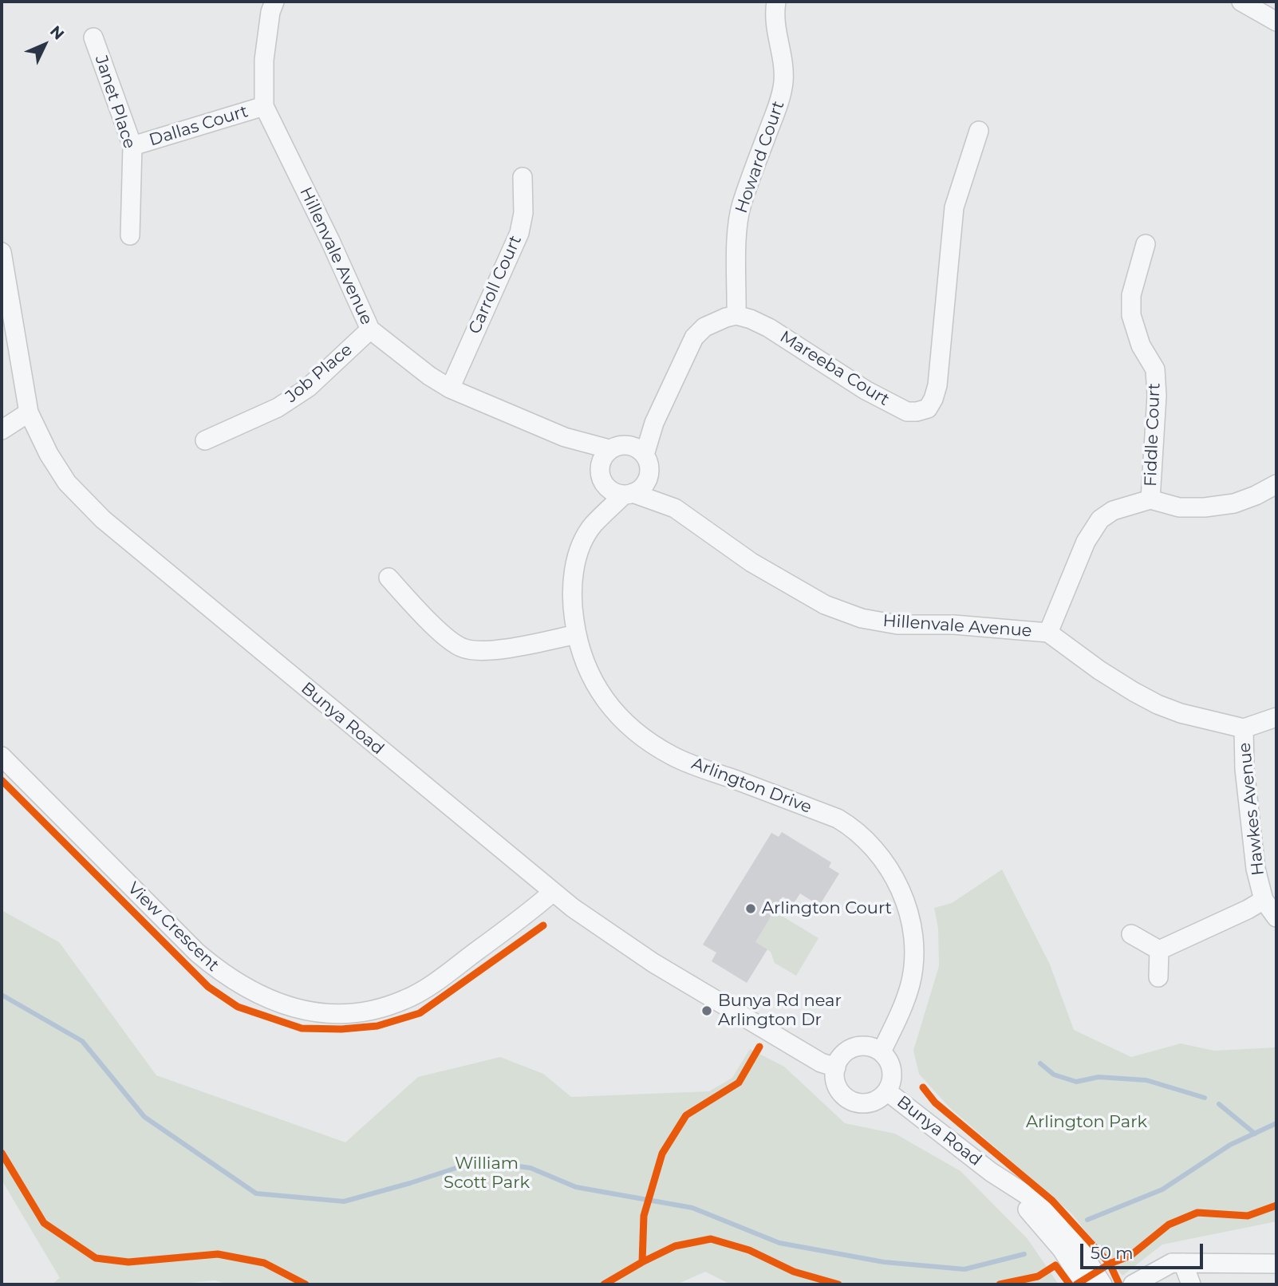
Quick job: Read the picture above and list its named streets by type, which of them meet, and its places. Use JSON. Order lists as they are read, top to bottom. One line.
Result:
{"streets":{"street":["Janet Place","Dallas Court","Howard Court","Hillenvale Avenue","Carroll Court","Mareeba Court","Job Place","Fiddle Court","Bunya Road","Arlington Drive","Hawkes Avenue","View Crescent"]},"crossings":[["Janet Place","Dallas Court"],["Dallas Court","Hillenvale Avenue"],["Howard Court","Mareeba Court"],["Hillenvale Avenue","Carroll Court"],["Hillenvale Avenue","Job Place"],["Hillenvale Avenue","Arlington Drive"],["Hillenvale Avenue","Hawkes Avenue"],["Bunya Road","Arlington Drive"],["Bunya Road","View Crescent"]],"parks":["Arlington Park","William Scott Park"],"places":["Arlington Court","Bunya Rd near Arlington Dr"],"scale_bar":"50 m","north":"top right"}
